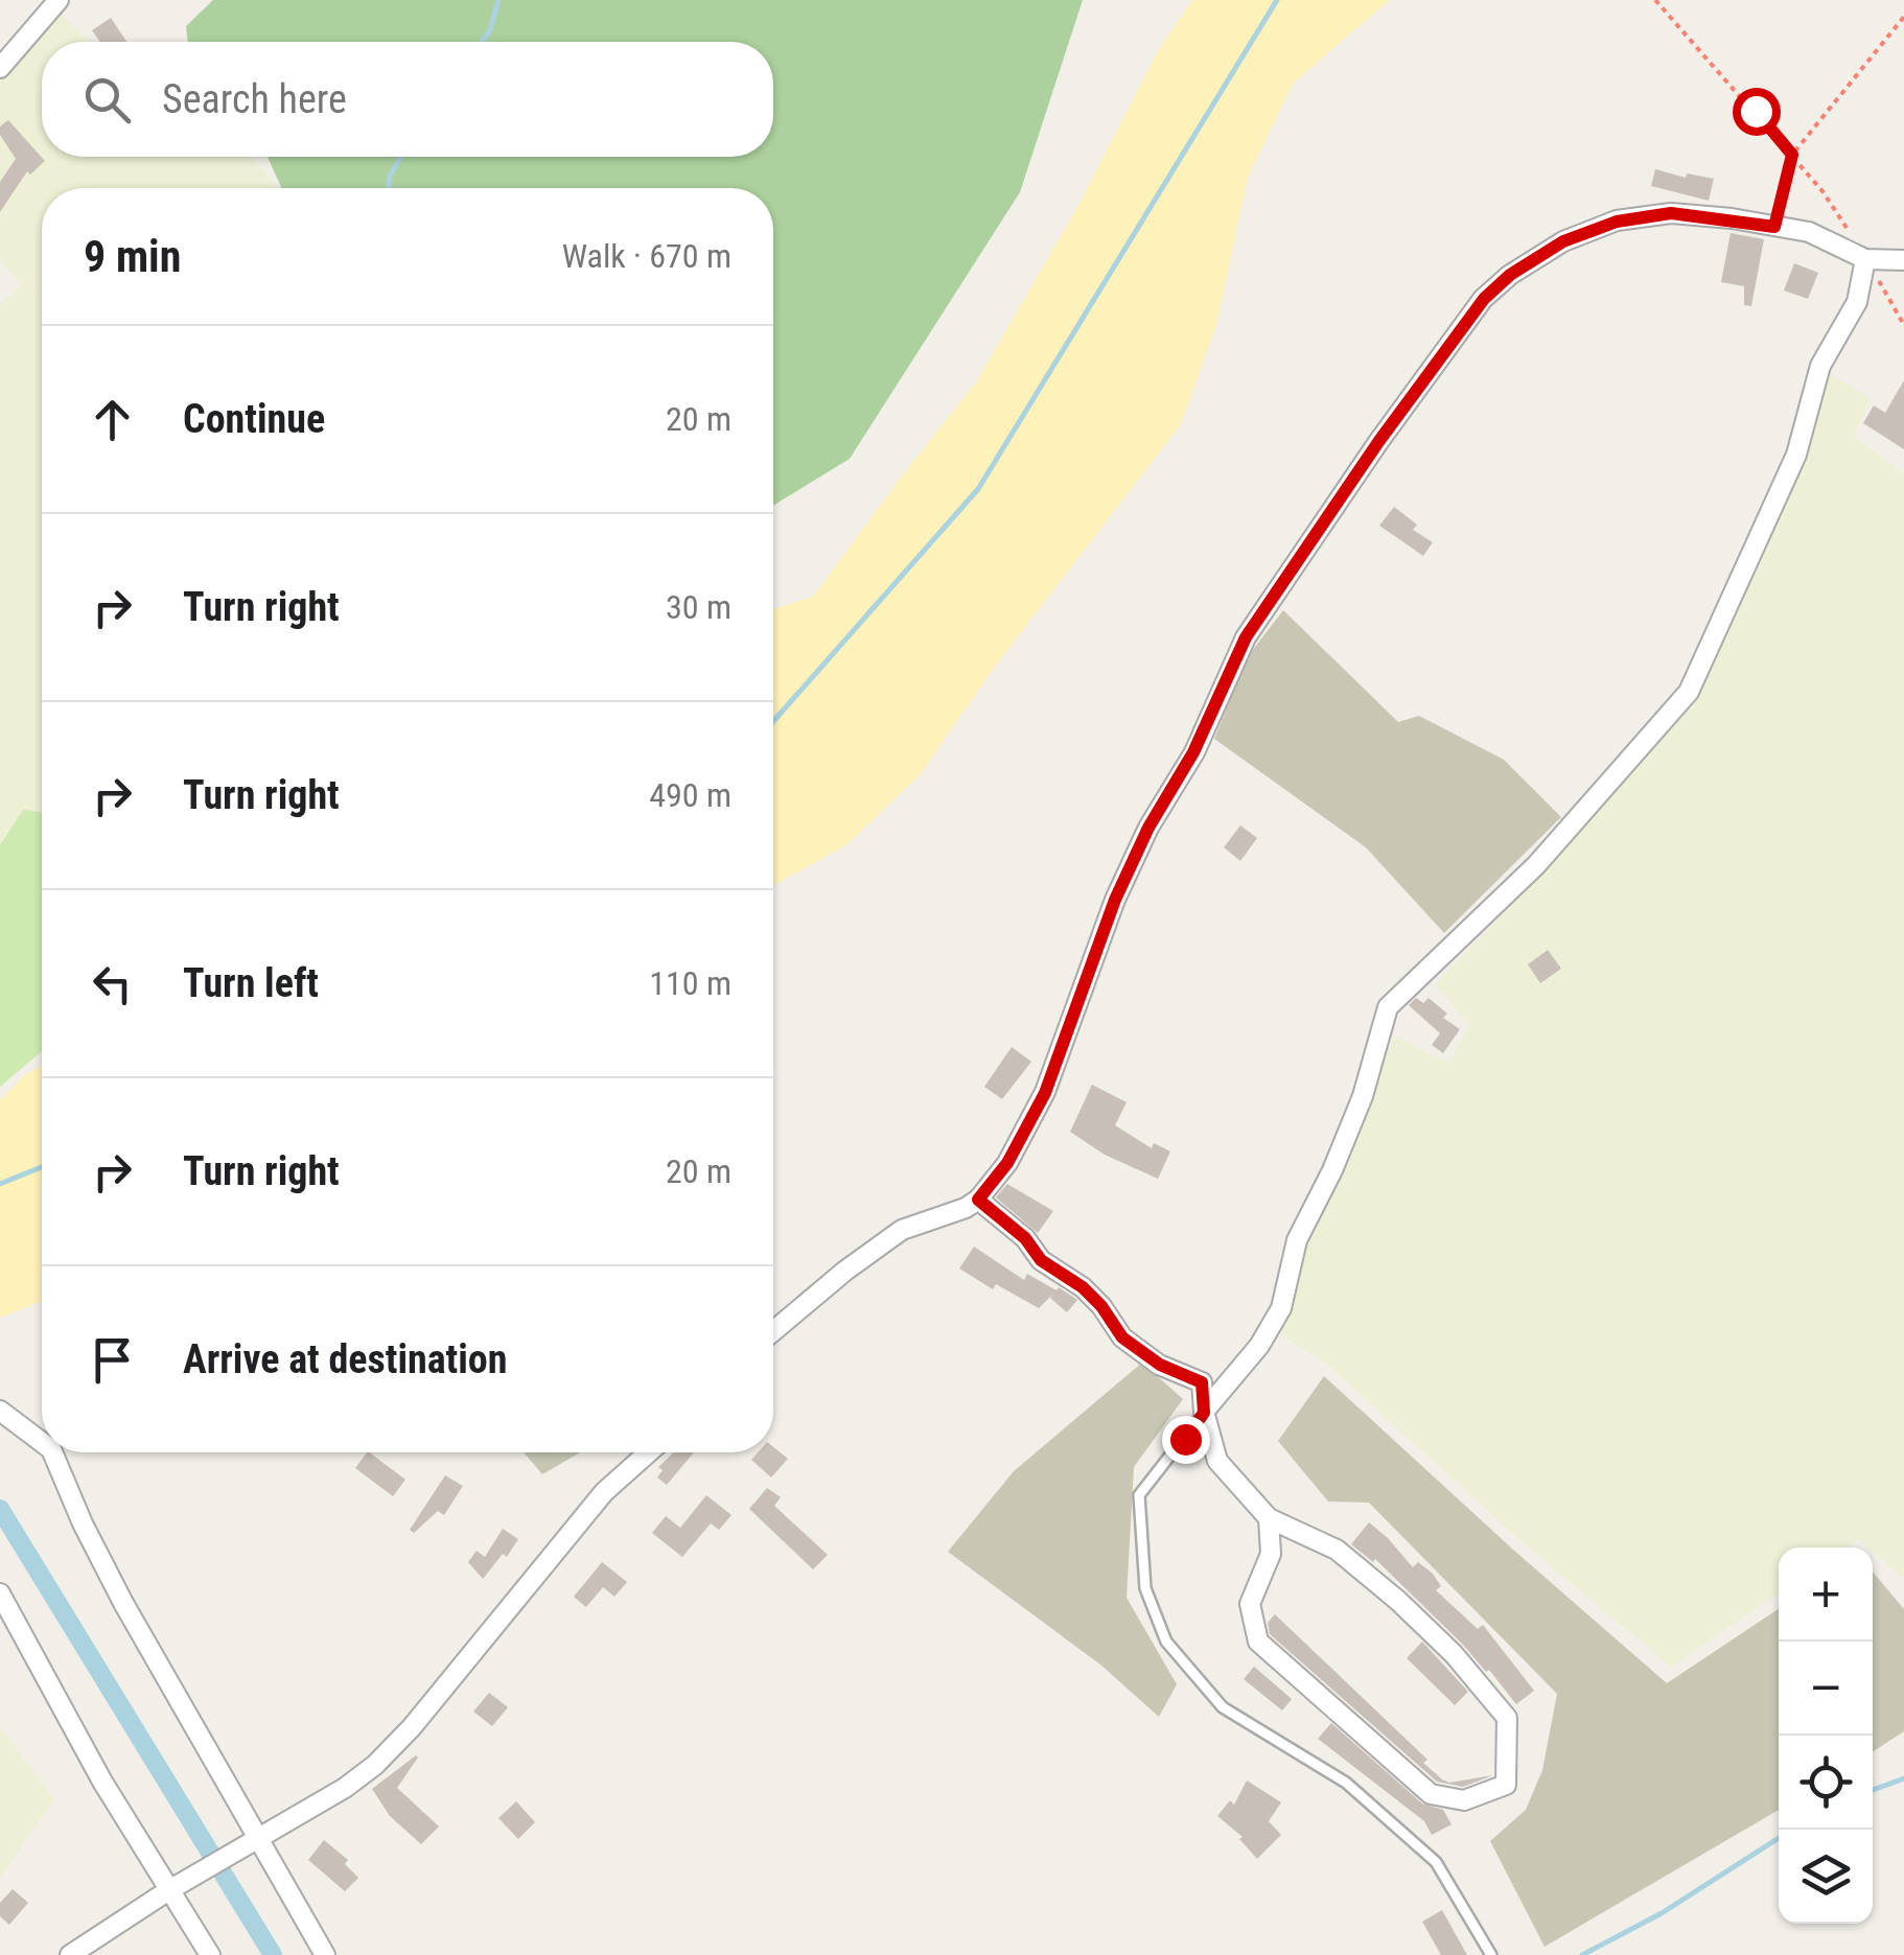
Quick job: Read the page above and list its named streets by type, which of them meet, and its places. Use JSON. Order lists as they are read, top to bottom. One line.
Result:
{"page":{"search":"Search here","heading":["9 min","Walk · 670 m"],"list":[["Continue","20 m"],["Turn right","30 m"],["Turn right","490 m"],["Turn left","110 m"],["Turn right","20 m"],"Arrive at destination"],"map_buttons":["+","−"]}}
